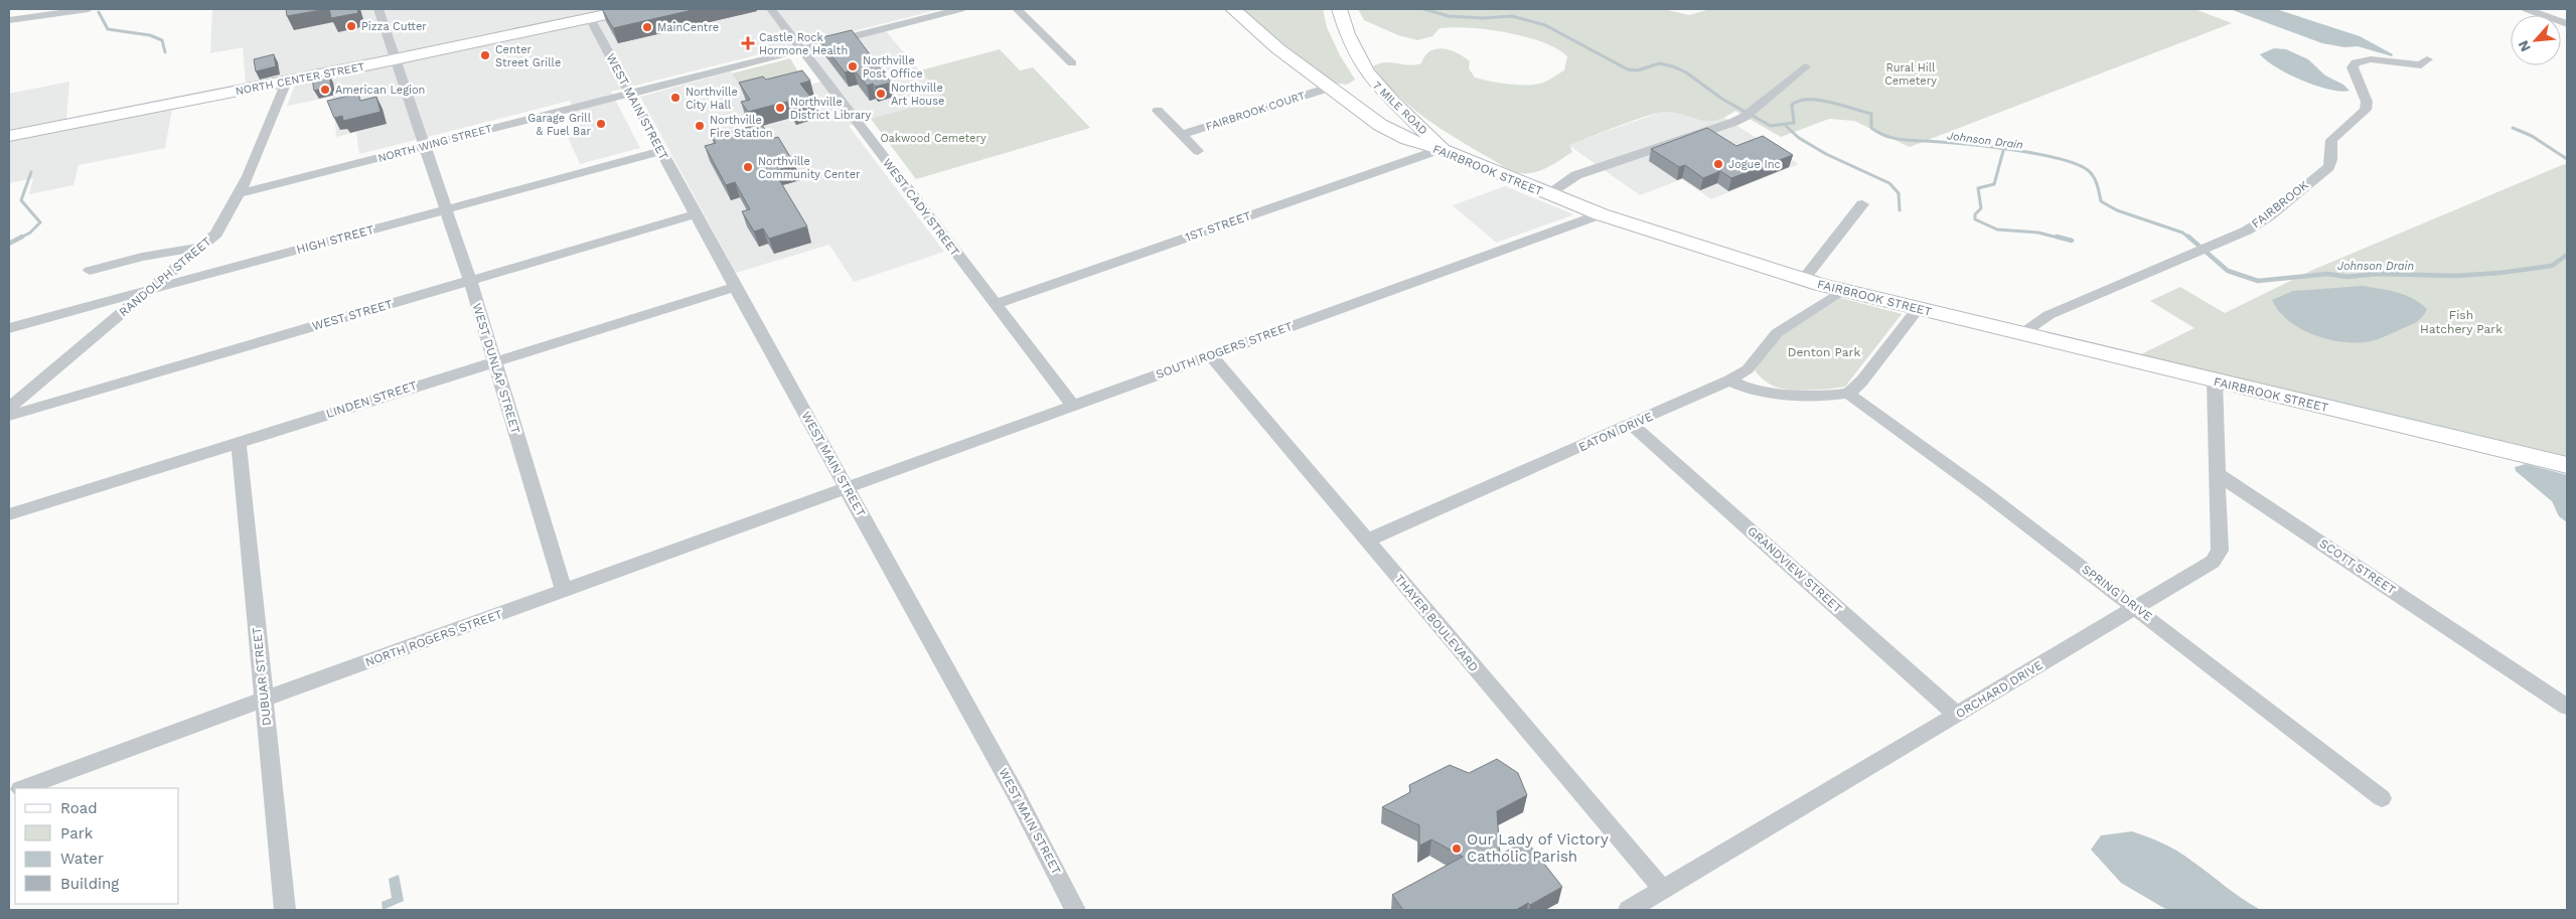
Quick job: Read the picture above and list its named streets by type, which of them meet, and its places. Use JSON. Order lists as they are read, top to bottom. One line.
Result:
{"streets":{"street":["NORTH CENTER STREET","WEST MAIN STREET","7 MILE ROAD","FAIRBROOK COURT","NORTH WING STREET","FAIRBROOK STREET","FAIRBROOK","WEST CADY STREET","1ST STREET","HIGH STREET","RANDOLPH STREET","WEST STREET","SOUTH ROGERS STREET","WEST DUNLAP STREET","LINDEN STREET","EATON DRIVE","SCOTT STREET","GRANDVIEW STREET","SPRING DRIVE","THAYER BOULEVARD","NORTH ROGERS STREET","DUBUAR STREET","ORCHARD DRIVE"]},"crossings":[["NORTH CENTER STREET","WEST MAIN STREET"],["NORTH CENTER STREET","RANDOLPH STREET"],["NORTH CENTER STREET","WEST DUNLAP STREET"],["WEST MAIN STREET","NORTH WING STREET"],["WEST MAIN STREET","HIGH STREET"],["WEST MAIN STREET","WEST STREET"],["WEST MAIN STREET","SOUTH ROGERS STREET"],["WEST MAIN STREET","LINDEN STREET"],["WEST MAIN STREET","NORTH ROGERS STREET"],["7 MILE ROAD","FAIRBROOK STREET"],["7 MILE ROAD","1ST STREET"],["FAIRBROOK COURT","FAIRBROOK STREET"],["NORTH WING STREET","WEST CADY STREET"],["NORTH WING STREET","RANDOLPH STREET"],["NORTH WING STREET","WEST DUNLAP STREET"],["FAIRBROOK STREET","FAIRBROOK"],["FAIRBROOK STREET","1ST STREET"],["FAIRBROOK STREET","SOUTH ROGERS STREET"],["FAIRBROOK STREET","EATON DRIVE"],["FAIRBROOK STREET","ORCHARD DRIVE"],["WEST CADY STREET","1ST STREET"],["WEST CADY STREET","SOUTH ROGERS STREET"],["HIGH STREET","RANDOLPH STREET"],["HIGH STREET","WEST DUNLAP STREET"],["WEST STREET","WEST DUNLAP STREET"],["SOUTH ROGERS STREET","THAYER BOULEVARD"],["SOUTH ROGERS STREET","NORTH ROGERS STREET"],["WEST DUNLAP STREET","LINDEN STREET"],["WEST DUNLAP STREET","NORTH ROGERS STREET"],["LINDEN STREET","DUBUAR STREET"],["EATON DRIVE","GRANDVIEW STREET"],["EATON DRIVE","THAYER BOULEVARD"],["SCOTT STREET","ORCHARD DRIVE"],["GRANDVIEW STREET","ORCHARD DRIVE"],["SPRING DRIVE","ORCHARD DRIVE"],["THAYER BOULEVARD","ORCHARD DRIVE"],["NORTH ROGERS STREET","DUBUAR STREET"]],"water":["Johnson Drain"],"parks":["Rural Hill Cemetery","Oakwood Cemetery","Fish Hatchery Park","Denton Park"],"places":{"other":["Pizza Cutter","MainCentre","Center Street Grille","Northville Post Office","American Legion","Northville Art House","Northville City Hall","Northville District Library","Garage Grill & Fuel Bar","Northville Fire Station","Jogue Inc","Northville Community Center","Our Lady of Victory Catholic Parish"],"health":["Castle Rock Hormone Health"]},"legend":["Road","Park","Water","Building"],"north":"bottom left"}
